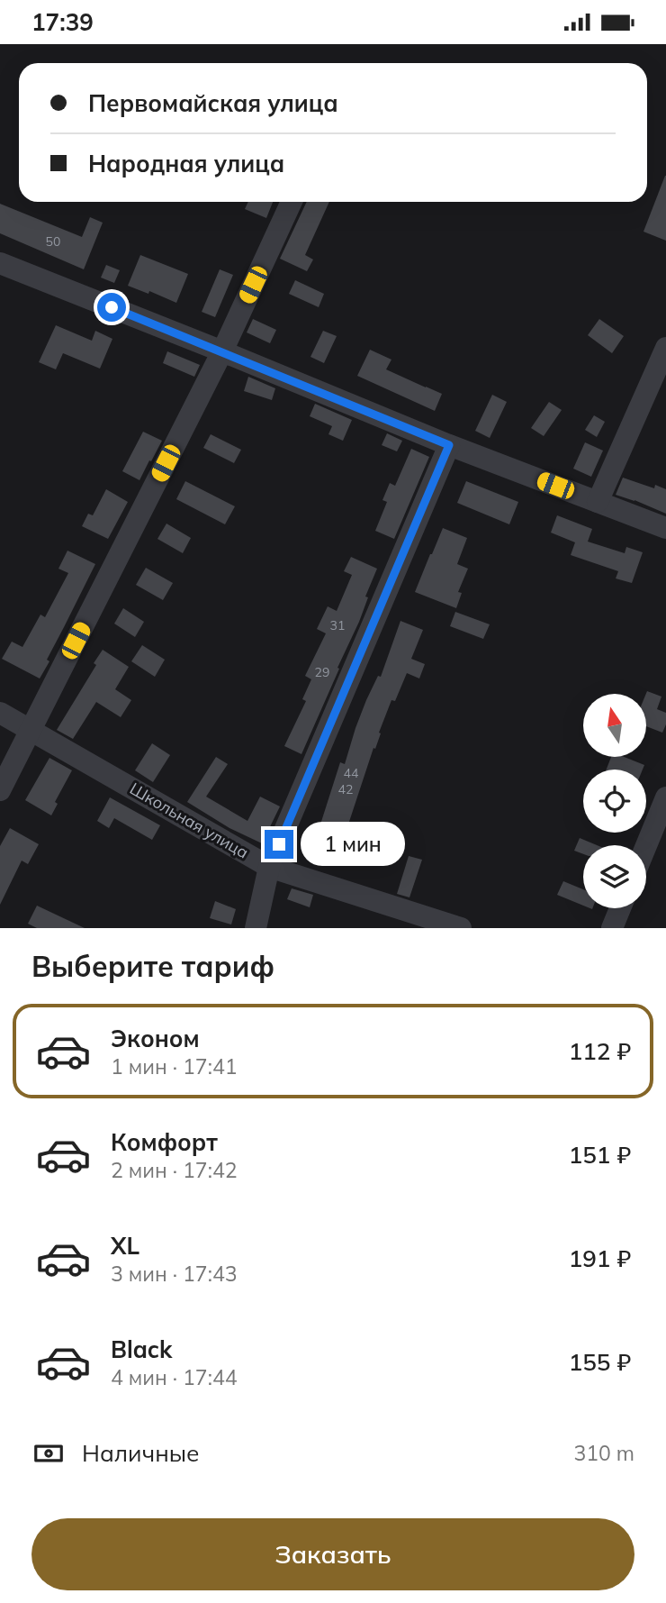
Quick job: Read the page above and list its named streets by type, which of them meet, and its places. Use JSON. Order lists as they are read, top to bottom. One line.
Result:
{"streets":{"street":["Школьная улица"]},"house_numbers":["50","31","29","44","42"],"north":"top","page":{"status":"17:39","banner":["Первомайская улица","Народная улица"],"bubble":"1 мин","heading":"Выберите тариф","list":[{"name":"Эконом","note":"1 мин · 17:41","value":"112 ₽"},{"name":"Комфорт","note":"2 мин · 17:42","value":"151 ₽"},{"name":"XL","note":"3 мин · 17:43","value":"191 ₽"},{"name":"Black","note":"4 мин · 17:44","value":"155 ₽"}],"pay":["Наличные","310 m"],"buttons":"Заказать"}}
